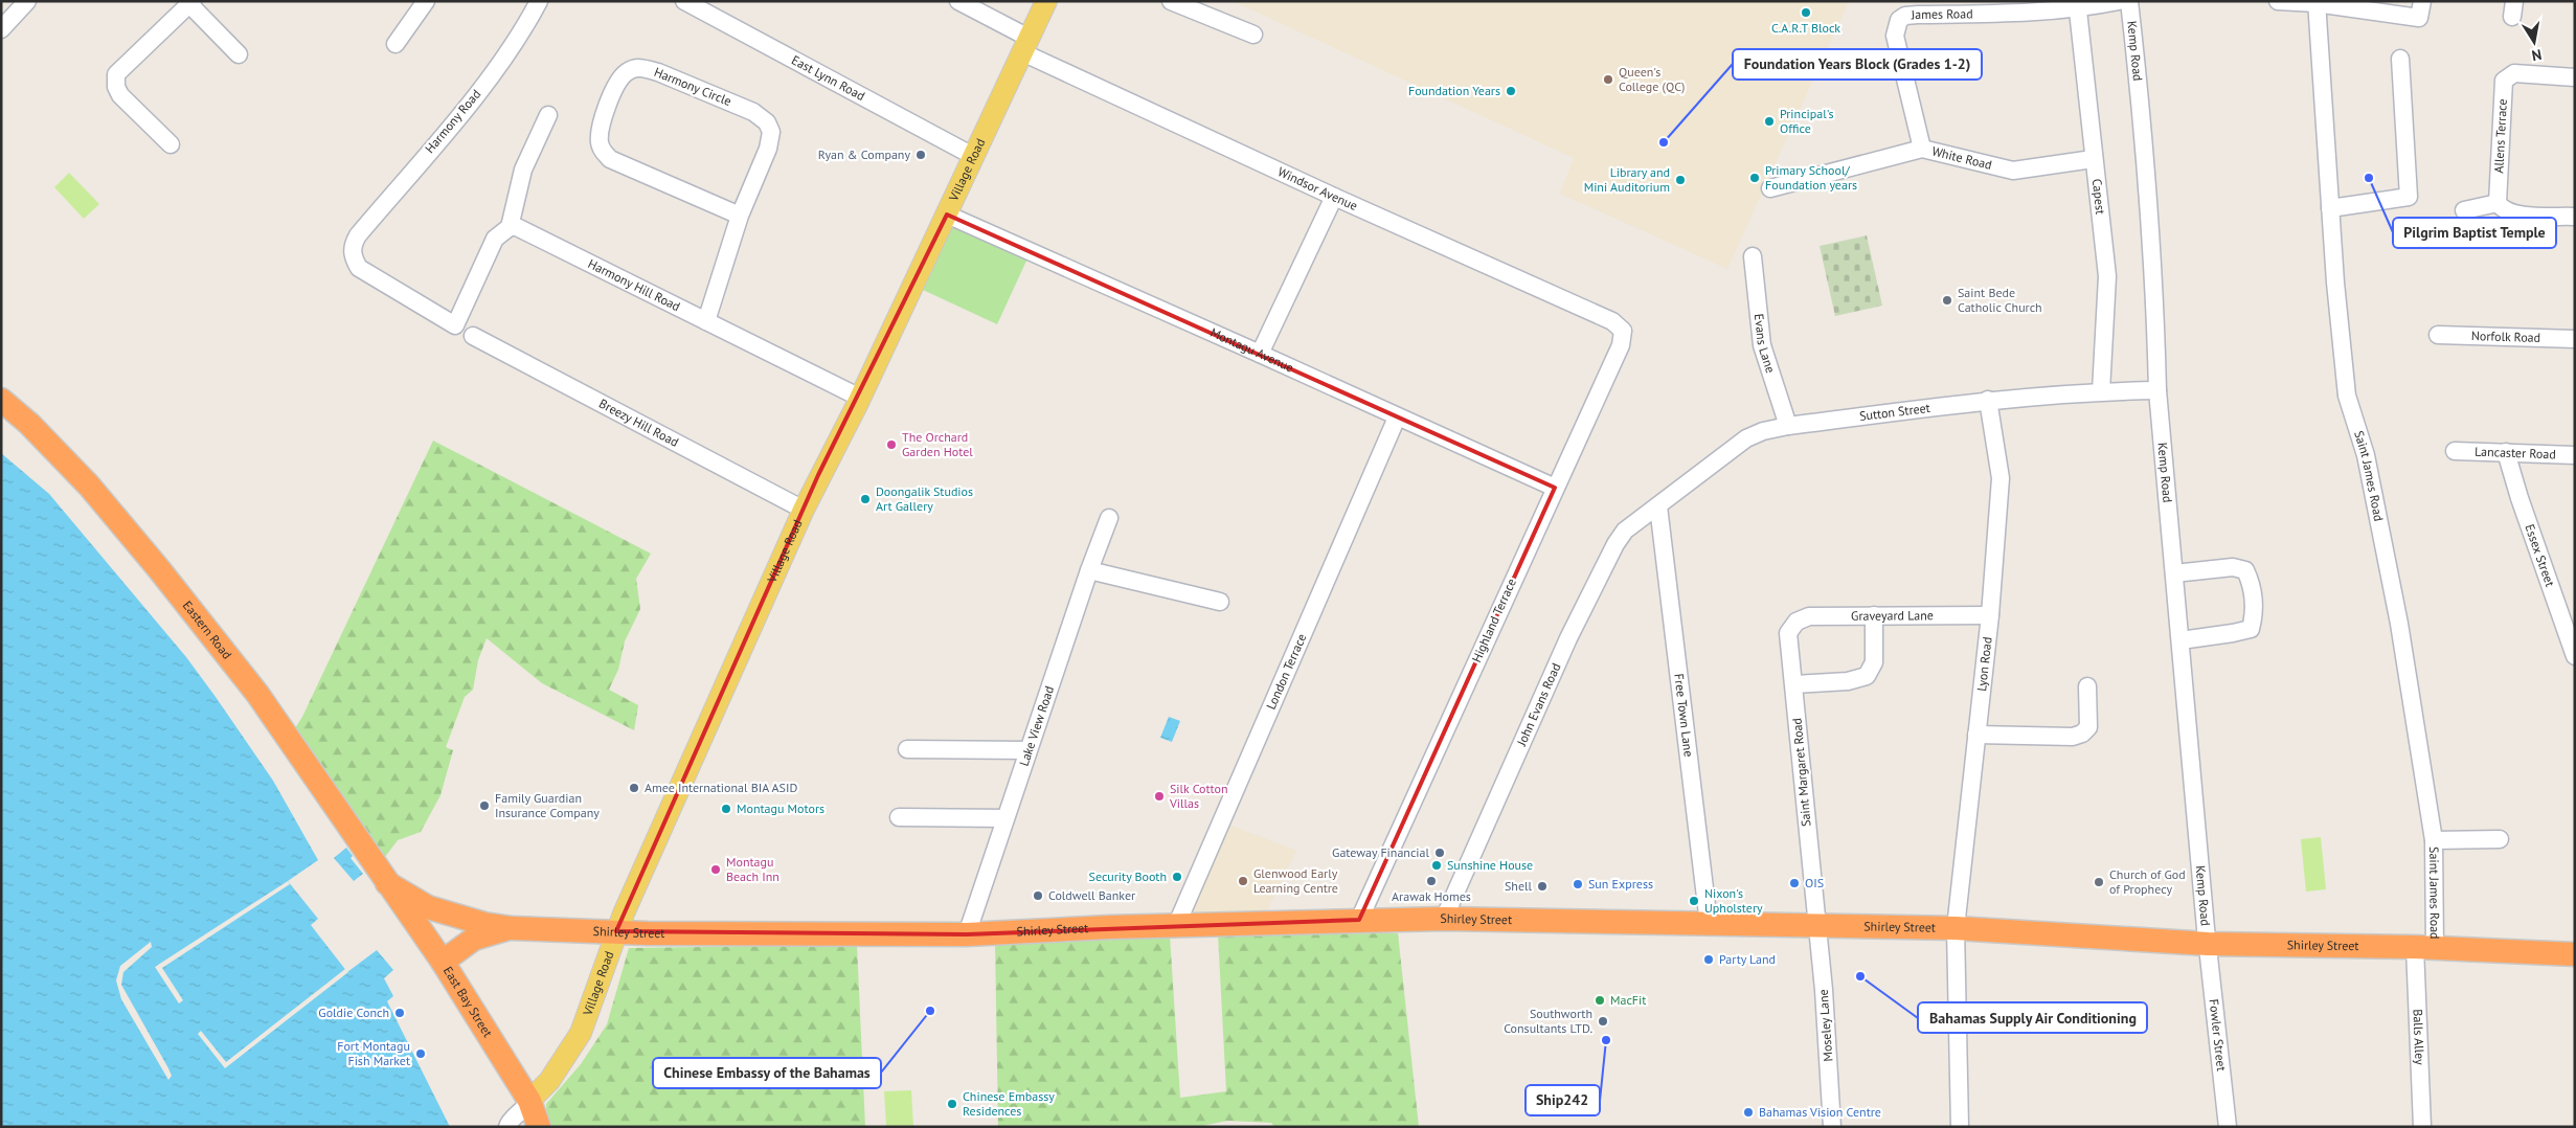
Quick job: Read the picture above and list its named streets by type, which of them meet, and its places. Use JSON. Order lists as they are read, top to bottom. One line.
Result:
{"streets":{"highway":["Eastern Road","Shirley Street","East Bay Street"],"main road":["Village Road"],"street":["James Road","Kemp Road","East Lynn Road","Harmony Circle","Harmony Road","Allens Terrace","White Road","Windsor Avenue","Capest","Harmony Hill Road","Norfolk Road","Evans Lane","Montagu Avenue","Sutton Street","Breezy Hill Road","Lancaster Road","Saint James Road","Essex Street","Graveyard Lane","Highland Terrace","Lyon Road","London Terrace","John Evans Road","Free Town Lane","Lake View Road","Saint Margaret Road","Moseley Lane","Fowler Street","Balls Alley"]},"crossings":[["James Road","White Road"],["James Road","Capest"],["Kemp Road","Sutton Street"],["Kemp Road","Shirley Street"],["Kemp Road","Fowler Street"],["East Lynn Road","Village Road"],["Harmony Circle","Harmony Hill Road"],["Harmony Road","Harmony Hill Road"],["White Road","Capest"],["Village Road","Windsor Avenue"],["Village Road","Harmony Hill Road"],["Village Road","Montagu Avenue"],["Village Road","Breezy Hill Road"],["Village Road","Shirley Street"],["Village Road","East Bay Street"],["Windsor Avenue","Highland Terrace"],["Capest","Sutton Street"],["Evans Lane","Sutton Street"],["Montagu Avenue","Highland Terrace"],["Montagu Avenue","London Terrace"],["Sutton Street","Lyon Road"],["Sutton Street","John Evans Road"],["Sutton Street","Free Town Lane"],["Lancaster Road","Essex Street"],["Saint James Road","Shirley Street"],["Saint James Road","Balls Alley"],["Graveyard Lane","Lyon Road"],["Graveyard Lane","Saint Margaret Road"],["Highland Terrace","Shirley Street"],["Eastern Road","Shirley Street"],["Eastern Road","East Bay Street"],["Lyon Road","Shirley Street"],["London Terrace","Shirley Street"],["John Evans Road","Free Town Lane"],["John Evans Road","Shirley Street"],["Free Town Lane","Shirley Street"],["Lake View Road","Shirley Street"],["Saint Margaret Road","Shirley Street"],["Saint Margaret Road","Moseley Lane"],["Shirley Street","East Bay Street"],["Shirley Street","Moseley Lane"],["Shirley Street","Fowler Street"],["Shirley Street","Balls Alley"]],"places":["C.A.R.T Block","Queen's College (QC)","Foundation Years","Principal's Office","Foundation Years Block (Grades 1-2)","Ryan & Company","Primary School/ Foundation years","Pilgrim Baptist Temple","Library and Mini Auditorium","Saint Bede Catholic Church","The Orchard Garden Hotel","Doongalik Studios Art Gallery","Amee International BIA ASID","Silk Cotton Villas","Family Guardian Insurance Company","Montagu Motors","Gateway Financial","Sunshine House","Montagu Beach Inn","Security Booth","Glenwood Early Learning Centre","Arawak Homes","Church of God of Prophecy","OIS","Sun Express","Shell","Coldwell Banker","Nixon's Upholstery","Party Land","Bahamas Supply Air Conditioning","MacFit","Chinese Embassy of the Bahamas","Goldie Conch","Southworth Consultants LTD.","Ship242","Fort Montagu Fish Market","Chinese Embassy Residences","Bahamas Vision Centre"],"north":"bottom"}
